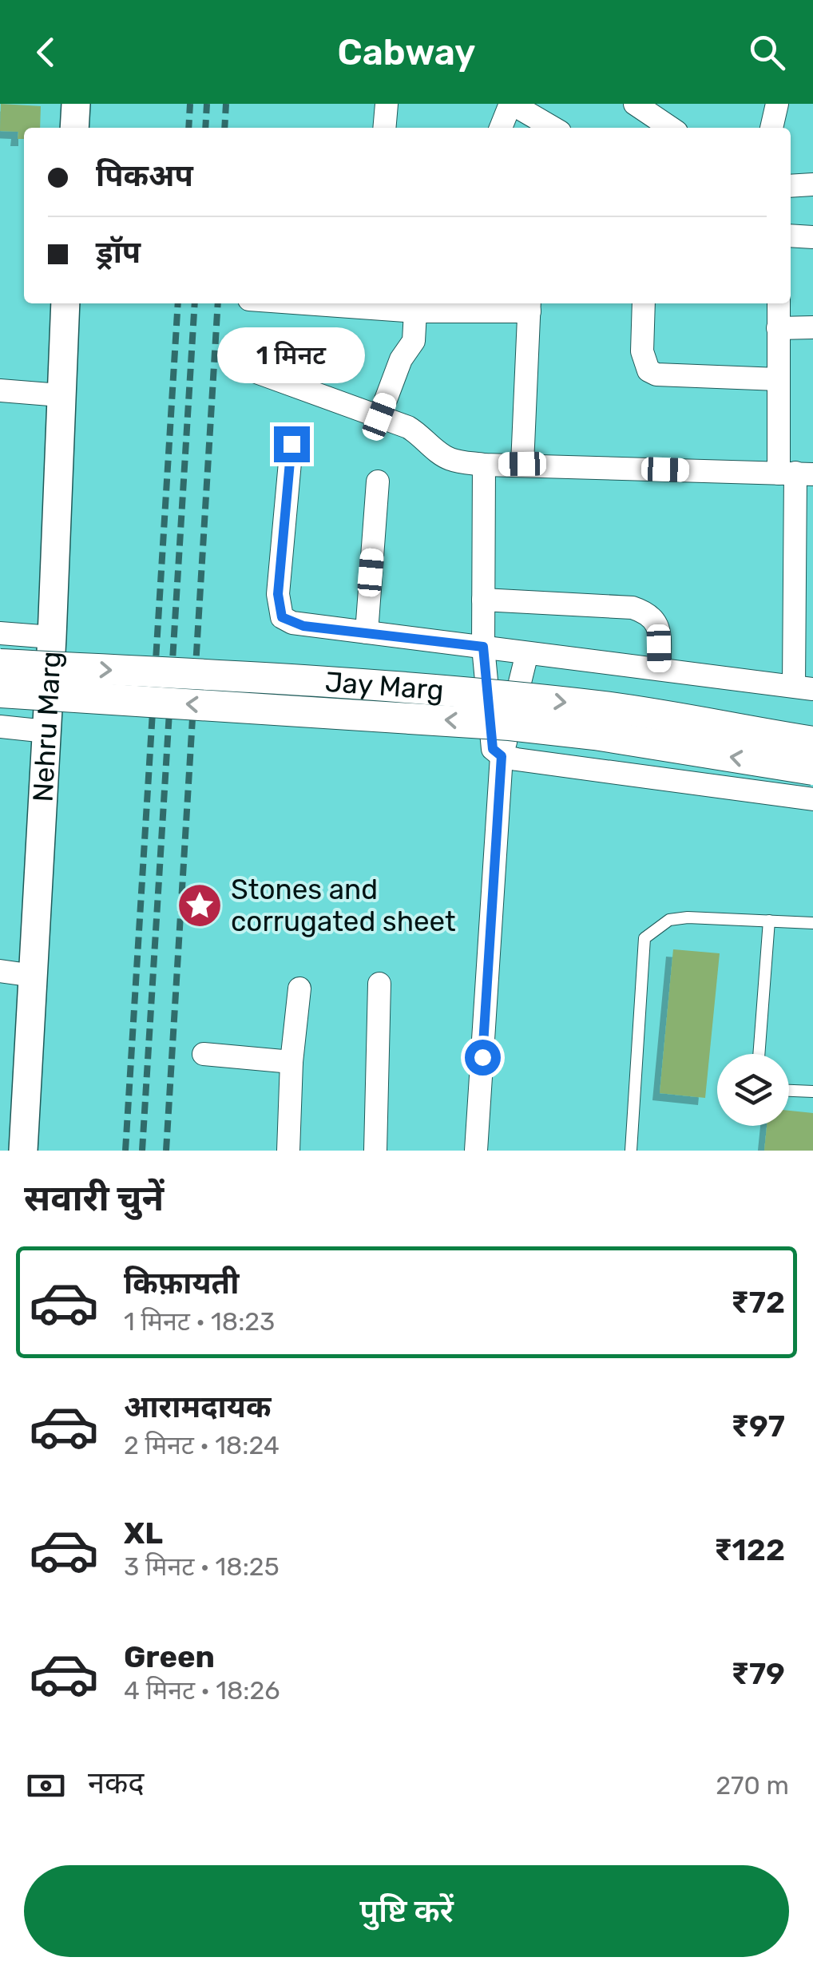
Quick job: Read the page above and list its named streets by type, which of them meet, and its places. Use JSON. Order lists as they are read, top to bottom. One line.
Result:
{"streets":{"main road":["Jay Marg"],"street":["Nehru Marg"]},"places":{"place":["Stones and corrugated sheet"]},"page":{"header":"Cabway","banner":["पिकअप","ड्रॉप"],"bubble":"1 मिनट","heading":"सवारी चुनें","list":[{"name":"किफ़ायती","note":"1 मिनट · 18:23","value":"₹72"},{"name":"आरामदायक","note":"2 मिनट · 18:24","value":"₹97"},{"name":"XL","note":"3 मिनट · 18:25","value":"₹122"},{"name":"Green","note":"4 मिनट · 18:26","value":"₹79"}],"pay":["नकद","270 m"],"buttons":"पुष्टि करें"}}
